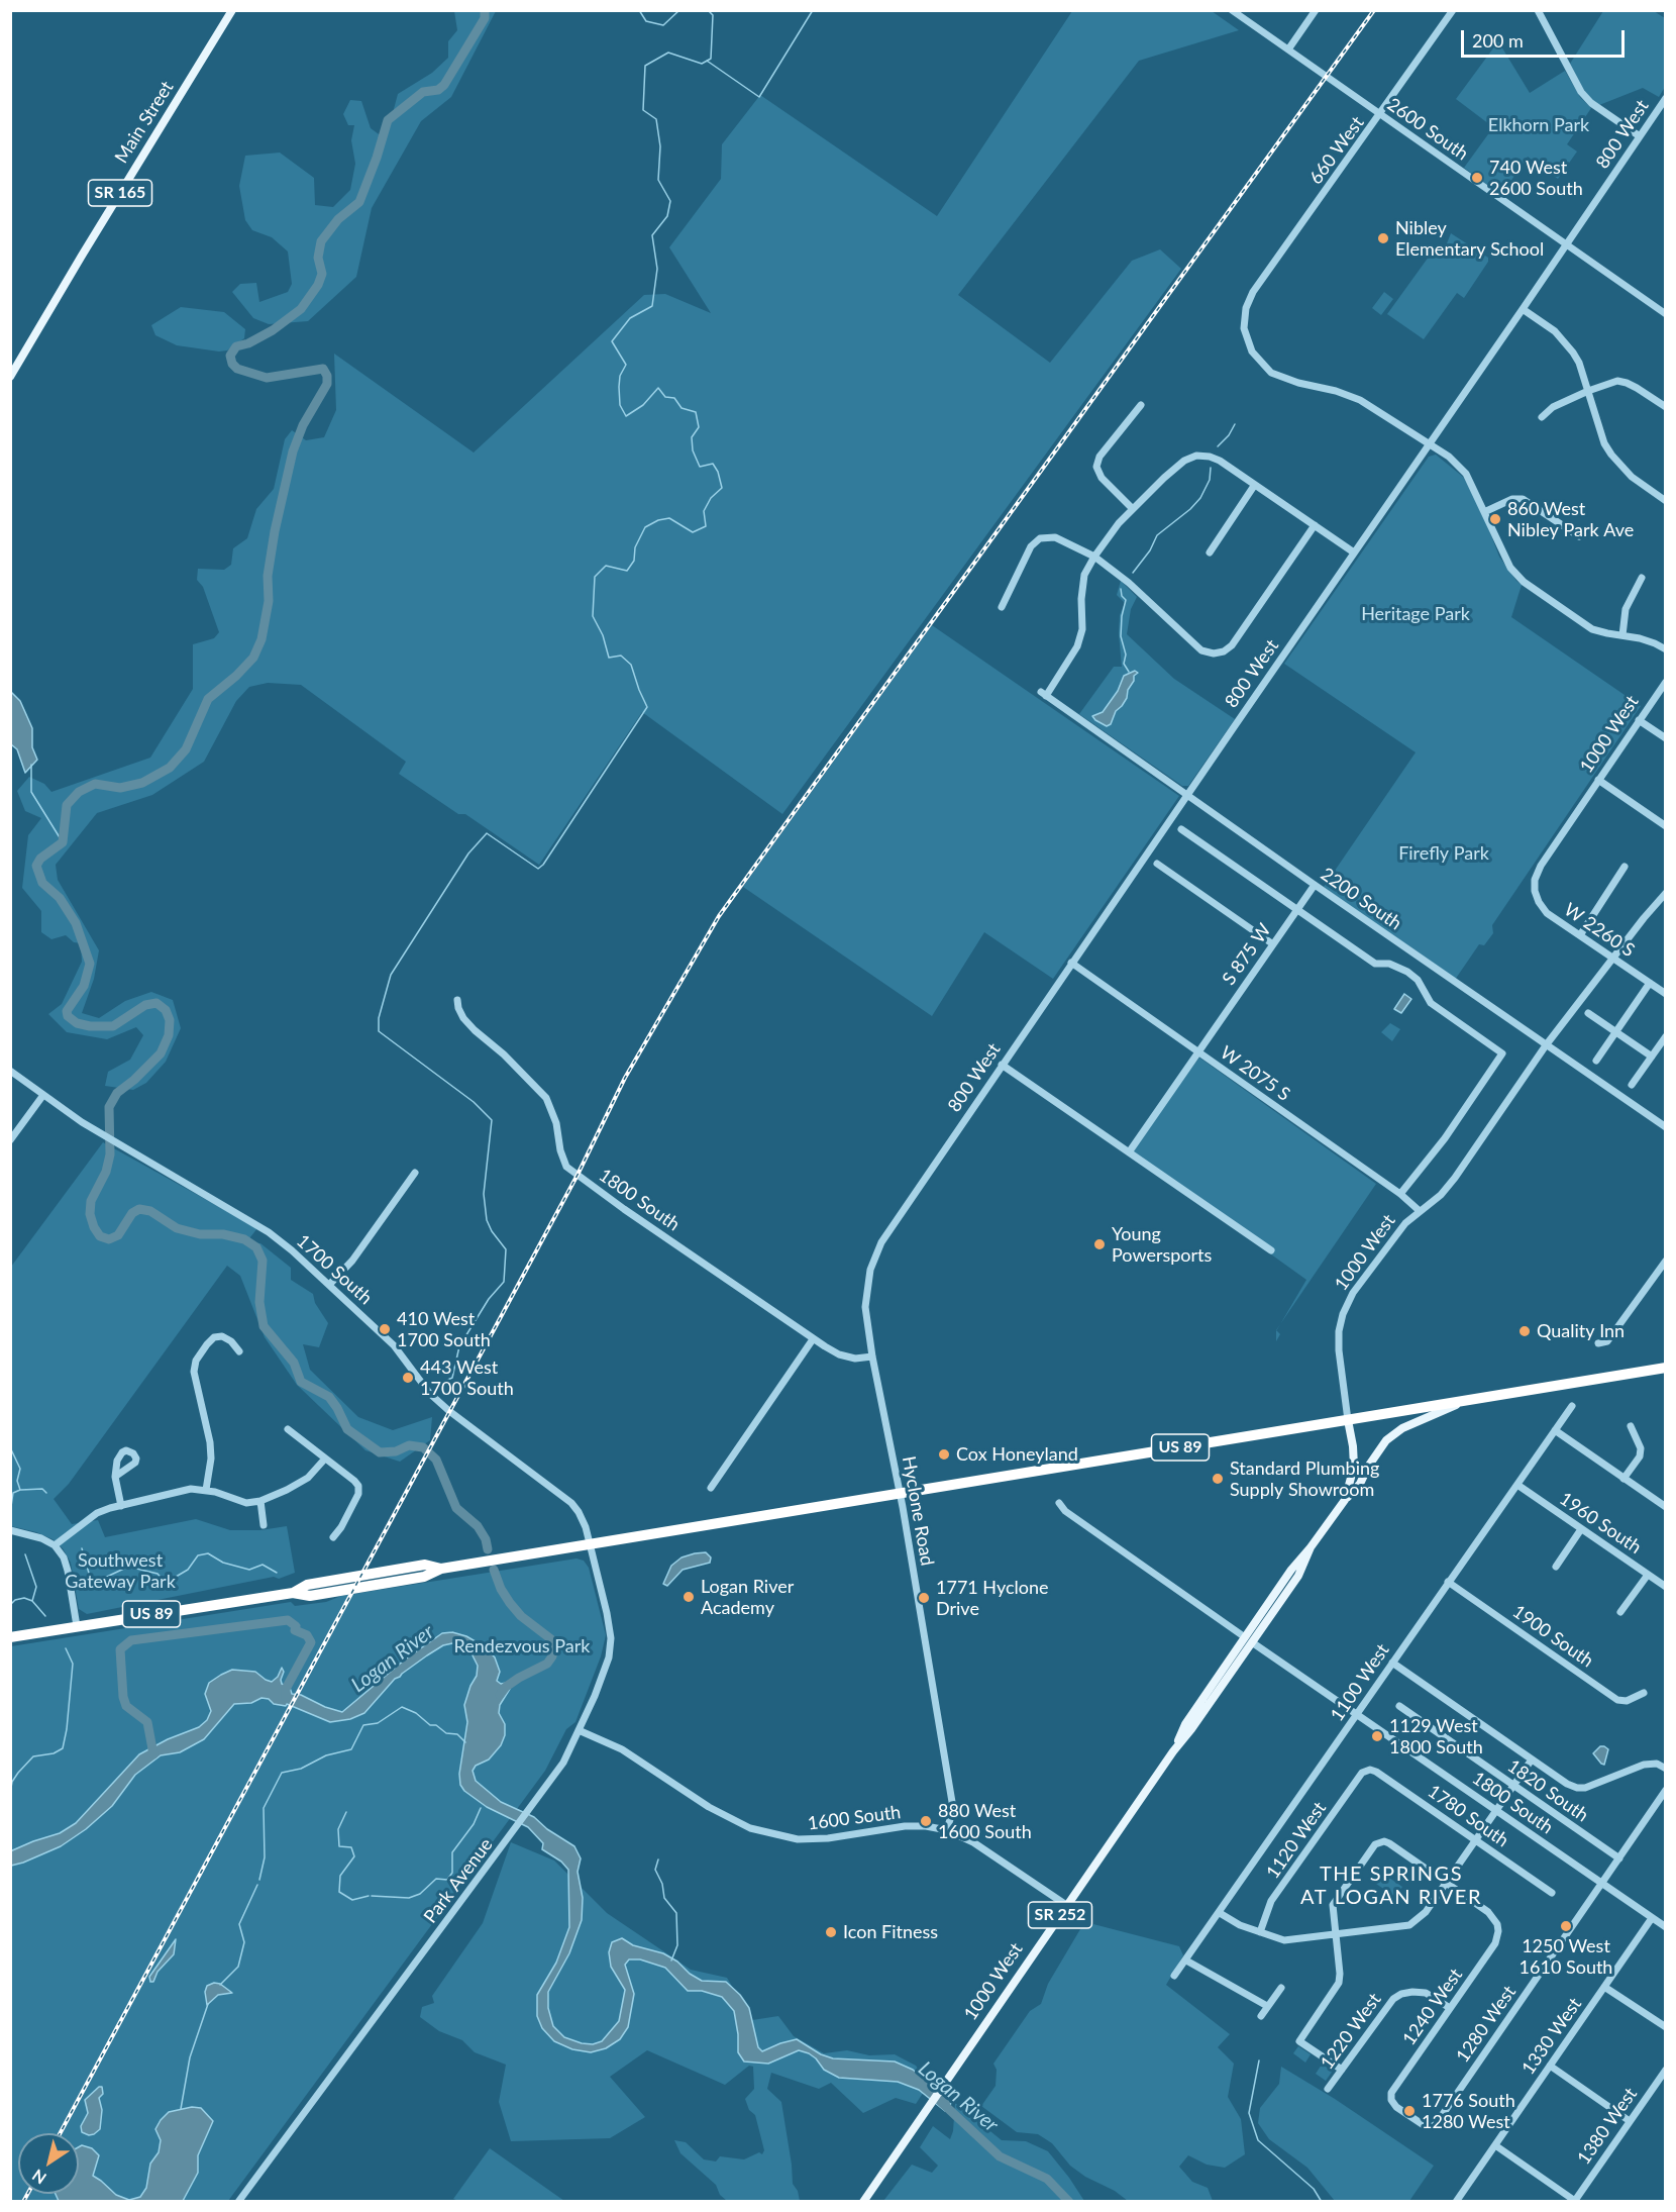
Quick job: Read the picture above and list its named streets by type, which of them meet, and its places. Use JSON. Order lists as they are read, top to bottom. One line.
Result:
{"streets":{"highway":["US 89"],"main road":["Main Street","SR 165","1000 West","SR 252"],"street":["2600 South","800 West","660 West","2200 South","W 2260 S","S 875 W","W 2075 S","1800 South","1700 South","Hyclone Road","1960 South","1900 South","1100 West","1820 South","1780 South","1600 South","1120 West","Park Avenue","1240 West","1280 West","1220 West","1330 West","1380 West"]},"crossings":[["2600 South","800 West"],["2600 South","660 West"],["800 West","660 West"],["800 West","2200 South"],["800 West","W 2075 S"],["800 West","Hyclone Road"],["1000 West","2200 South"],["1000 West","W 2260 S"],["1000 West","W 2075 S"],["1000 West","1800 South"],["1000 West","US 89"],["1000 West","1600 South"],["2200 South","S 875 W"],["S 875 W","W 2075 S"],["1800 South","Hyclone Road"],["1800 South","1100 West"],["1800 South","1280 West"],["1800 South","1330 West"],["1700 South","US 89"],["1700 South","Park Avenue"],["US 89","Hyclone Road"],["US 89","Park Avenue"],["Hyclone Road","1600 South"],["1960 South","1100 West"],["1900 South","1100 West"],["1820 South","1280 West"],["1780 South","1120 West"],["1600 South","Park Avenue"],["1240 West","1280 West"],["1240 West","1220 West"]],"districts":["THE SPRINGS AT LOGAN RIVER"],"water":["Logan River"],"parks":["Elkhorn Park","Heritage Park","Firefly Park","Southwest Gateway Park","Rendezvous Park"],"places":["740 West 2600 South","Nibley Elementary School","860 West Nibley Park Ave","Young Powersports","410 West 1700 South","Quality Inn","443 West 1700 South","Cox Honeyland","Standard Plumbing Supply Showroom","Logan River Academy","1771 Hyclone Drive","1129 West 1800 South","880 West 1600 South","1250 West 1610 South","Icon Fitness","1776 South 1280 West"],"scale_bar":"200 m","north":"bottom left"}
